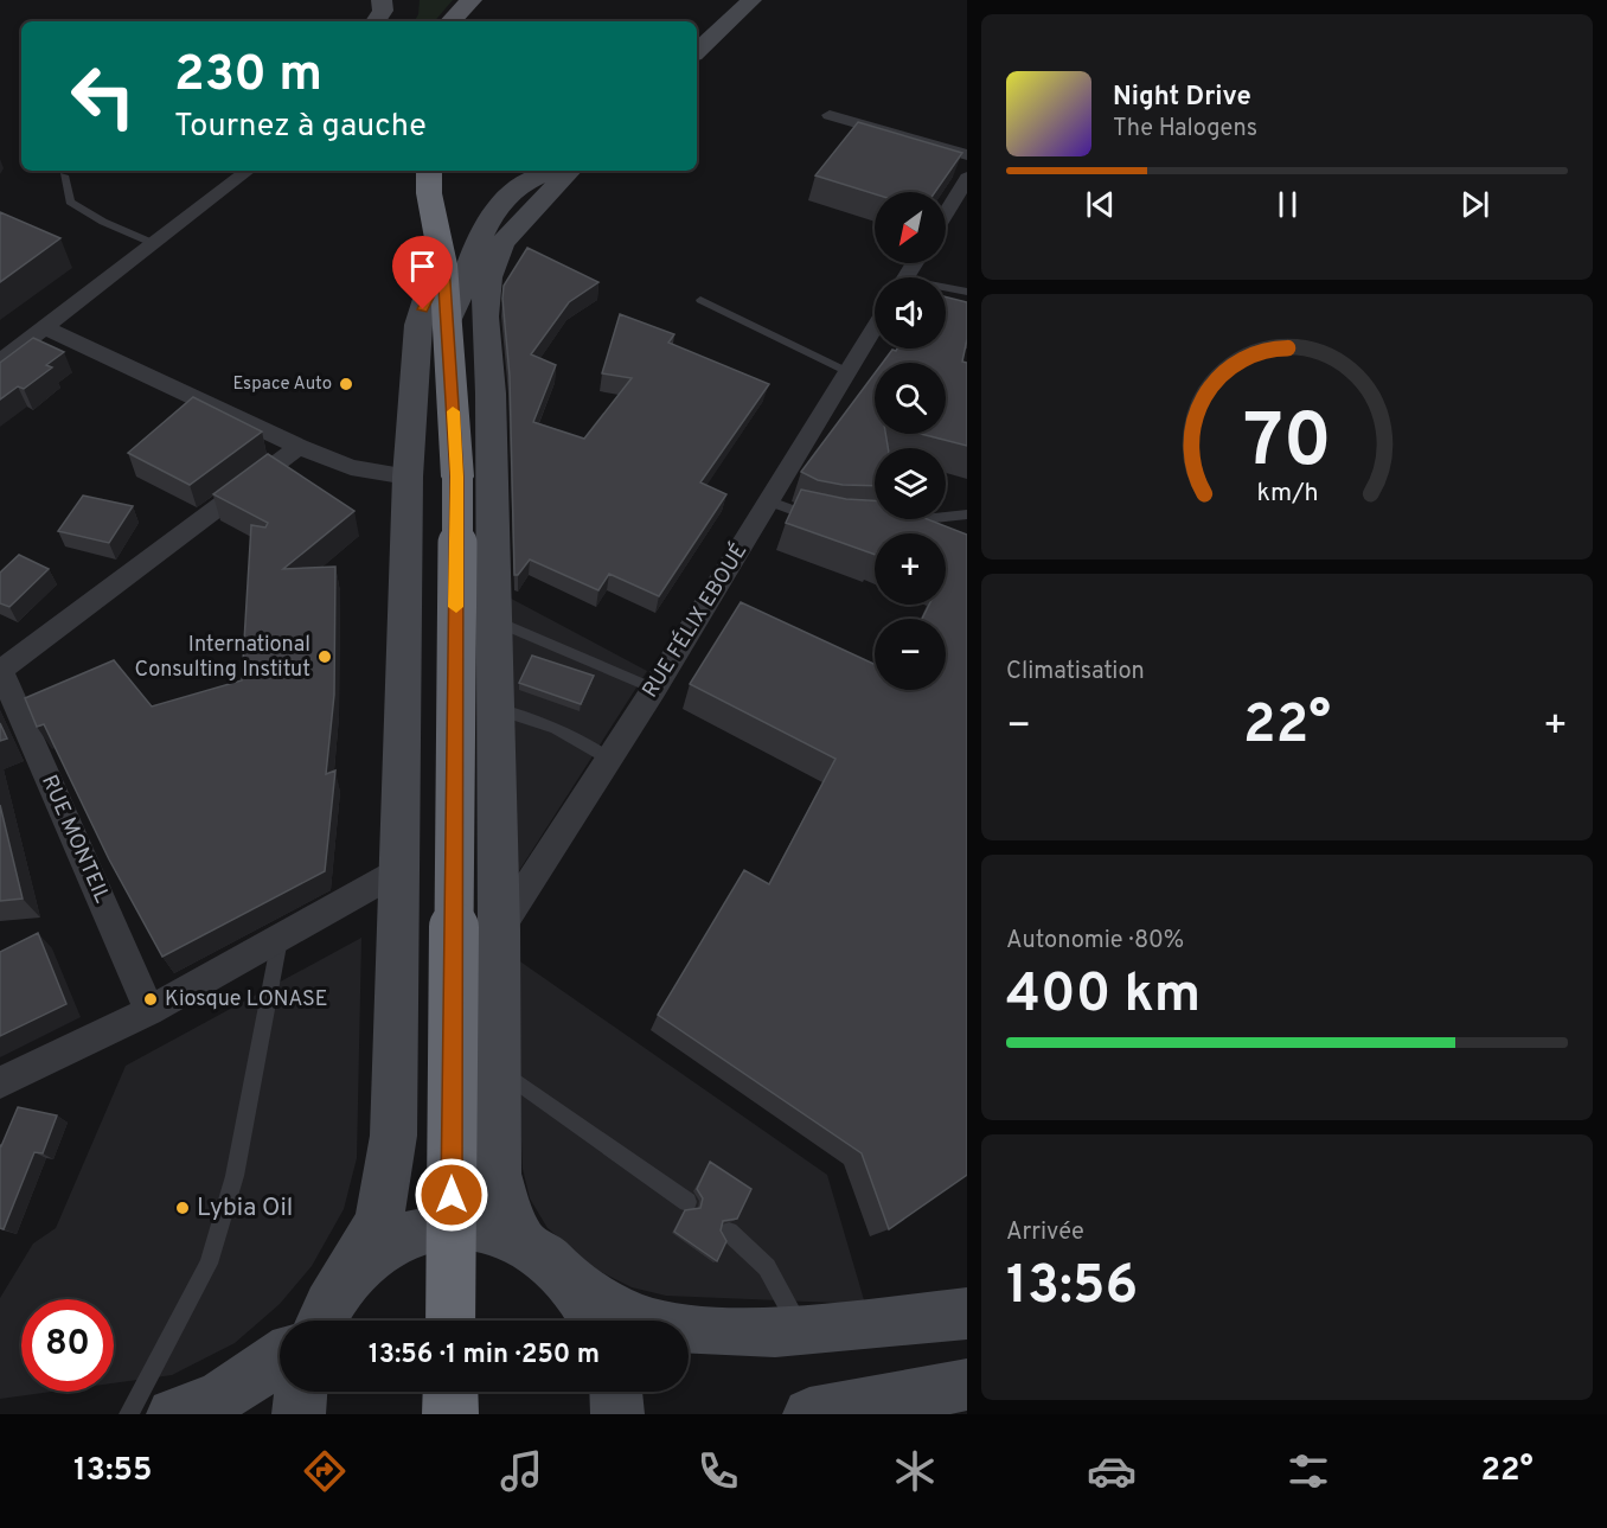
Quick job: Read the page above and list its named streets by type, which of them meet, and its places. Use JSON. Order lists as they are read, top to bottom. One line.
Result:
{"streets":{"street":["RUE FÉLIX EBOUÉ","RUE MONTEIL"]},"places":["Espace Auto","International Consulting Institut","Kiosque LONASE","Lybia Oil"],"north":"bottom left","page":{"turn":["230 m","Tournez à gauche"],"song":["Night Drive","The Halogens"],"map_buttons":["+","−"],"tile":["Climatisation",["Autonomie · 80%","400 km"],["Arrivée","13:56"]],"heat":["−","22°","+"],"limit":"80","trip":"13:56 · 1 min · 250 m","tabs":["13:55","22°"],"gauge":["70","km/h"]}}
